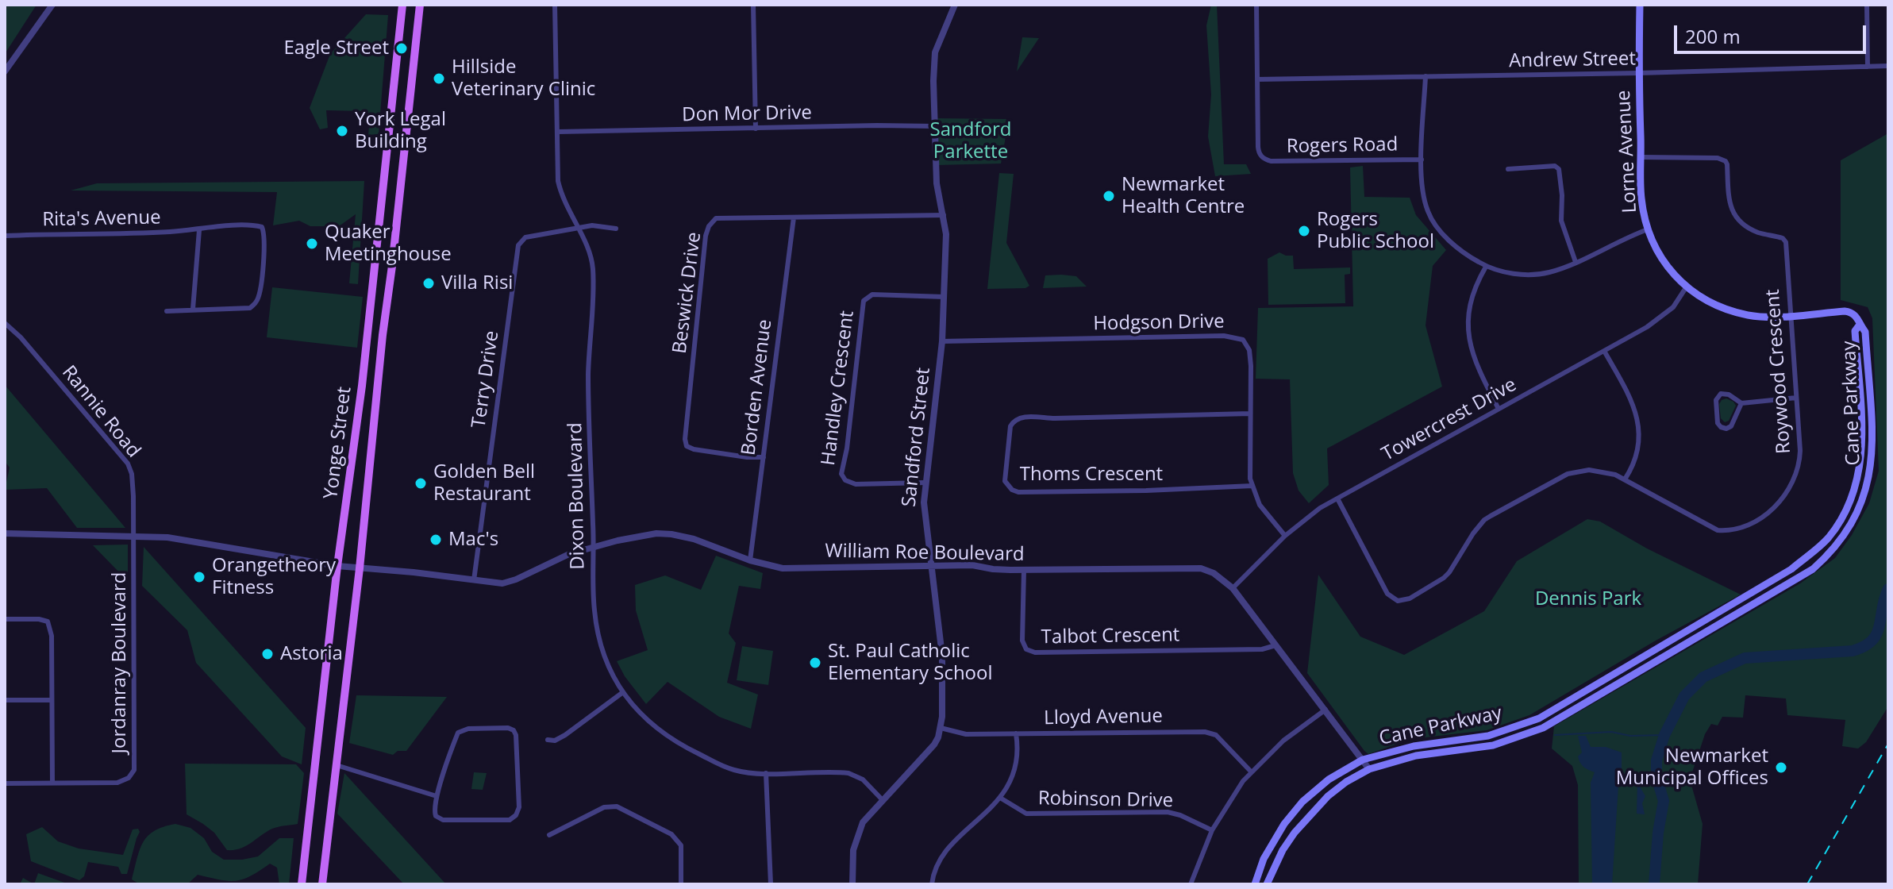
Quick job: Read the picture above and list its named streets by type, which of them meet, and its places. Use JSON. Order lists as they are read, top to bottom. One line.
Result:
{"streets":{"main road":["Lorne Avenue","Cane Parkway","Yonge Street"],"street":["Andrew Street","Don Mor Drive","Rogers Road","Rita's Avenue","Beswick Drive","Hodgson Drive","Roywood Crescent","Terry Drive","Borden Avenue","Handley Crescent","Rannie Road","Towercrest Drive","Sandford Street","Thoms Crescent","Dixon Boulevard","William Roe Boulevard","Talbot Crescent","Jordanray Boulevard","Lloyd Avenue","Robinson Drive"]},"crossings":[["Andrew Street","Rogers Road"],["Andrew Street","Lorne Avenue"],["Don Mor Drive","Sandford Street"],["Don Mor Drive","Dixon Boulevard"],["Lorne Avenue","Roywood Crescent"],["Lorne Avenue","Cane Parkway"],["Lorne Avenue","Towercrest Drive"],["Beswick Drive","Borden Avenue"],["Beswick Drive","Sandford Street"],["Hodgson Drive","Towercrest Drive"],["Hodgson Drive","Sandford Street"],["Hodgson Drive","Thoms Crescent"],["Roywood Crescent","Towercrest Drive"],["Terry Drive","Dixon Boulevard"],["Terry Drive","William Roe Boulevard"],["Borden Avenue","William Roe Boulevard"],["Handley Crescent","Sandford Street"],["Cane Parkway","William Roe Boulevard"],["Rannie Road","William Roe Boulevard"],["Rannie Road","Jordanray Boulevard"],["Towercrest Drive","William Roe Boulevard"],["Sandford Street","Dixon Boulevard"],["Sandford Street","William Roe Boulevard"],["Sandford Street","Lloyd Avenue"],["Yonge Street","William Roe Boulevard"],["Dixon Boulevard","William Roe Boulevard"],["William Roe Boulevard","Talbot Crescent"],["William Roe Boulevard","Jordanray Boulevard"]],"parks":["Sandford Parkette","Dennis Park"],"places":["Eagle Street","Hillside Veterinary Clinic","York Legal Building","Newmarket Health Centre","Rogers Public School","Quaker Meetinghouse","Villa Risi","Golden Bell Restaurant","Mac's","Orangetheory Fitness","Astoria","St. Paul Catholic Elementary School","Newmarket Municipal Offices"],"scale_bar":"200 m"}
